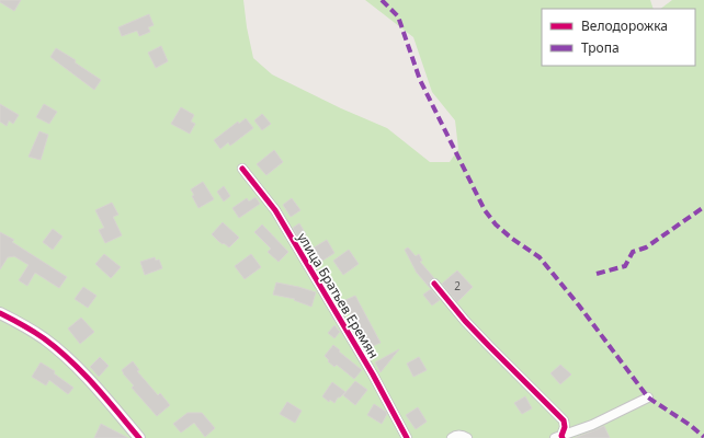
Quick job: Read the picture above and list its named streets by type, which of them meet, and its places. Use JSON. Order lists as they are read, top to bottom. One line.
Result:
{"streets":{"street":["улица Братьев Еремян"]},"house_numbers":["2"],"legend":["Велодорожка","Тропа"]}
